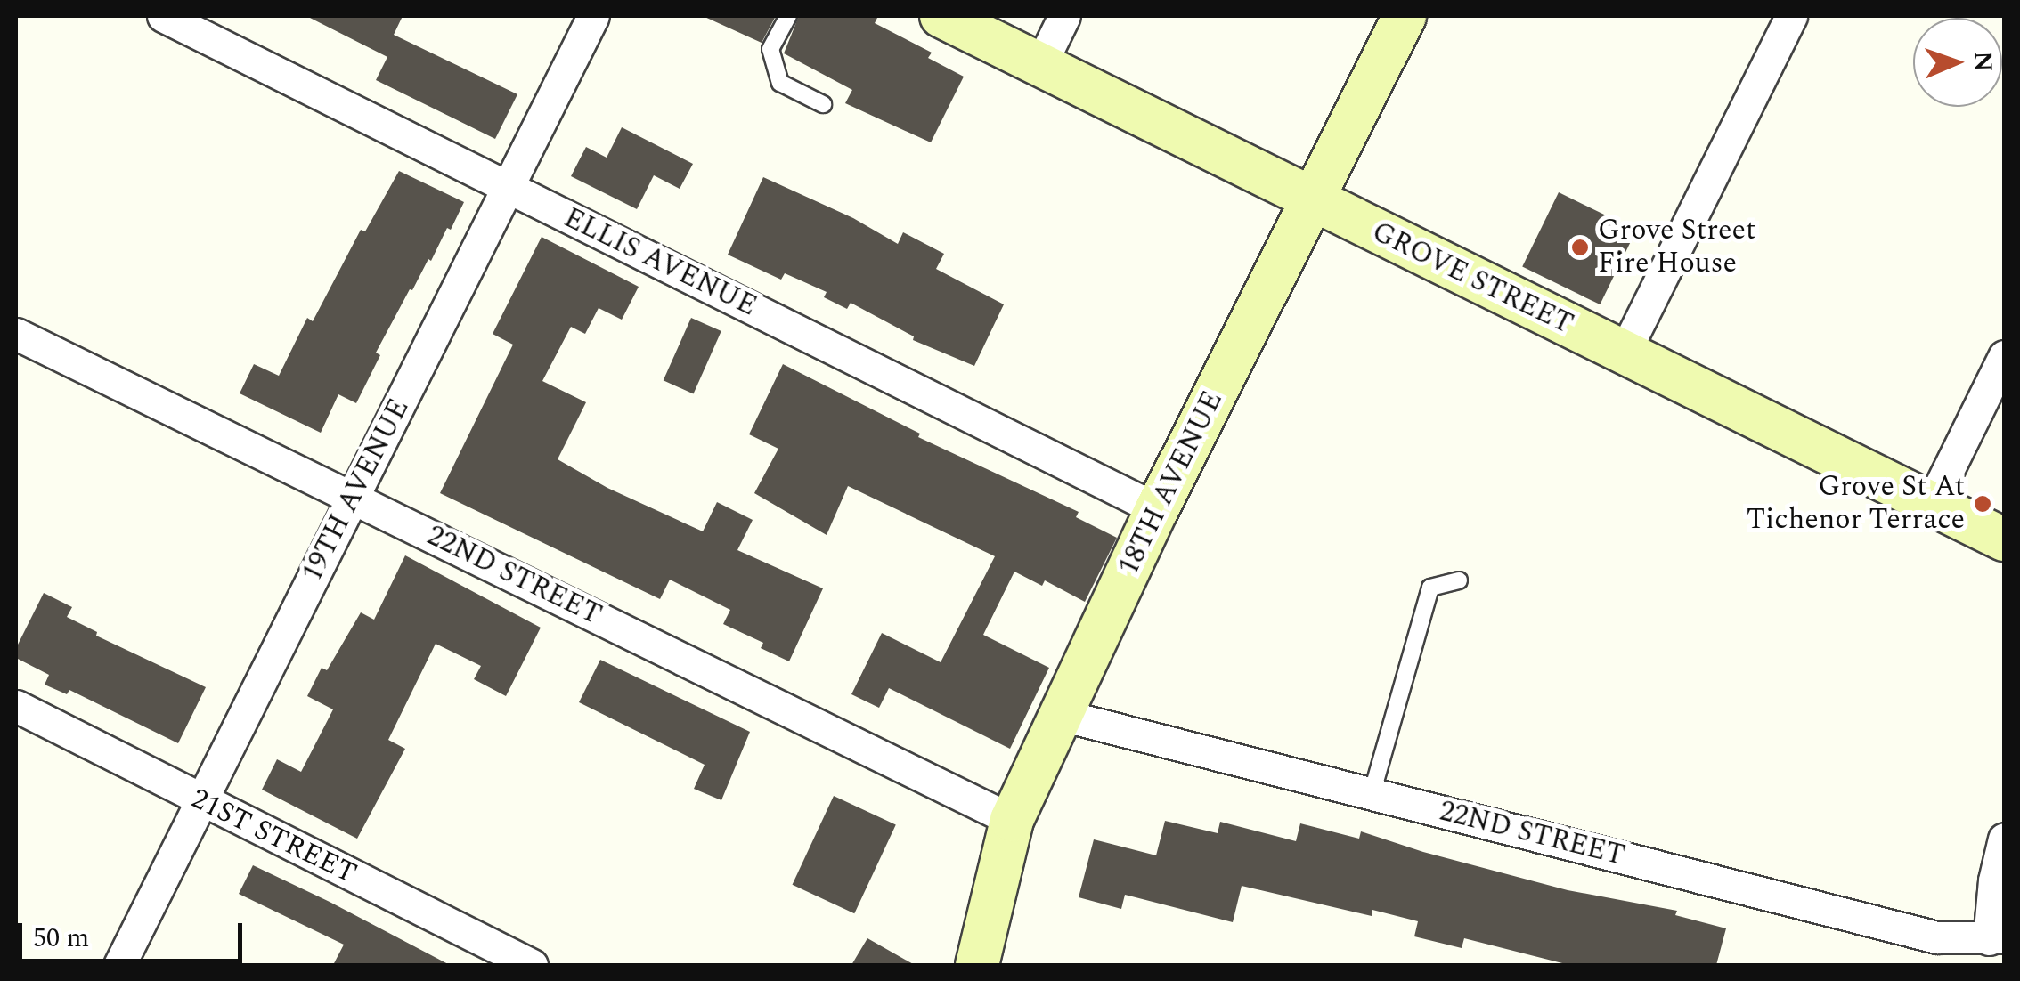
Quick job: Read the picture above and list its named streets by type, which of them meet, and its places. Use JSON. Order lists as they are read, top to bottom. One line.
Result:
{"streets":{"main road":["GROVE STREET","18TH AVENUE"],"street":["ELLIS AVENUE","19TH AVENUE","22ND STREET","21ST STREET"]},"crossings":[["ELLIS AVENUE","18TH AVENUE"],["ELLIS AVENUE","19TH AVENUE"],["GROVE STREET","18TH AVENUE"],["18TH AVENUE","22ND STREET"],["19TH AVENUE","22ND STREET"],["19TH AVENUE","21ST STREET"]],"places":["Grove Street Fire House","Grove St At Tichenor Terrace"],"scale_bar":"50 m","north":"right"}
